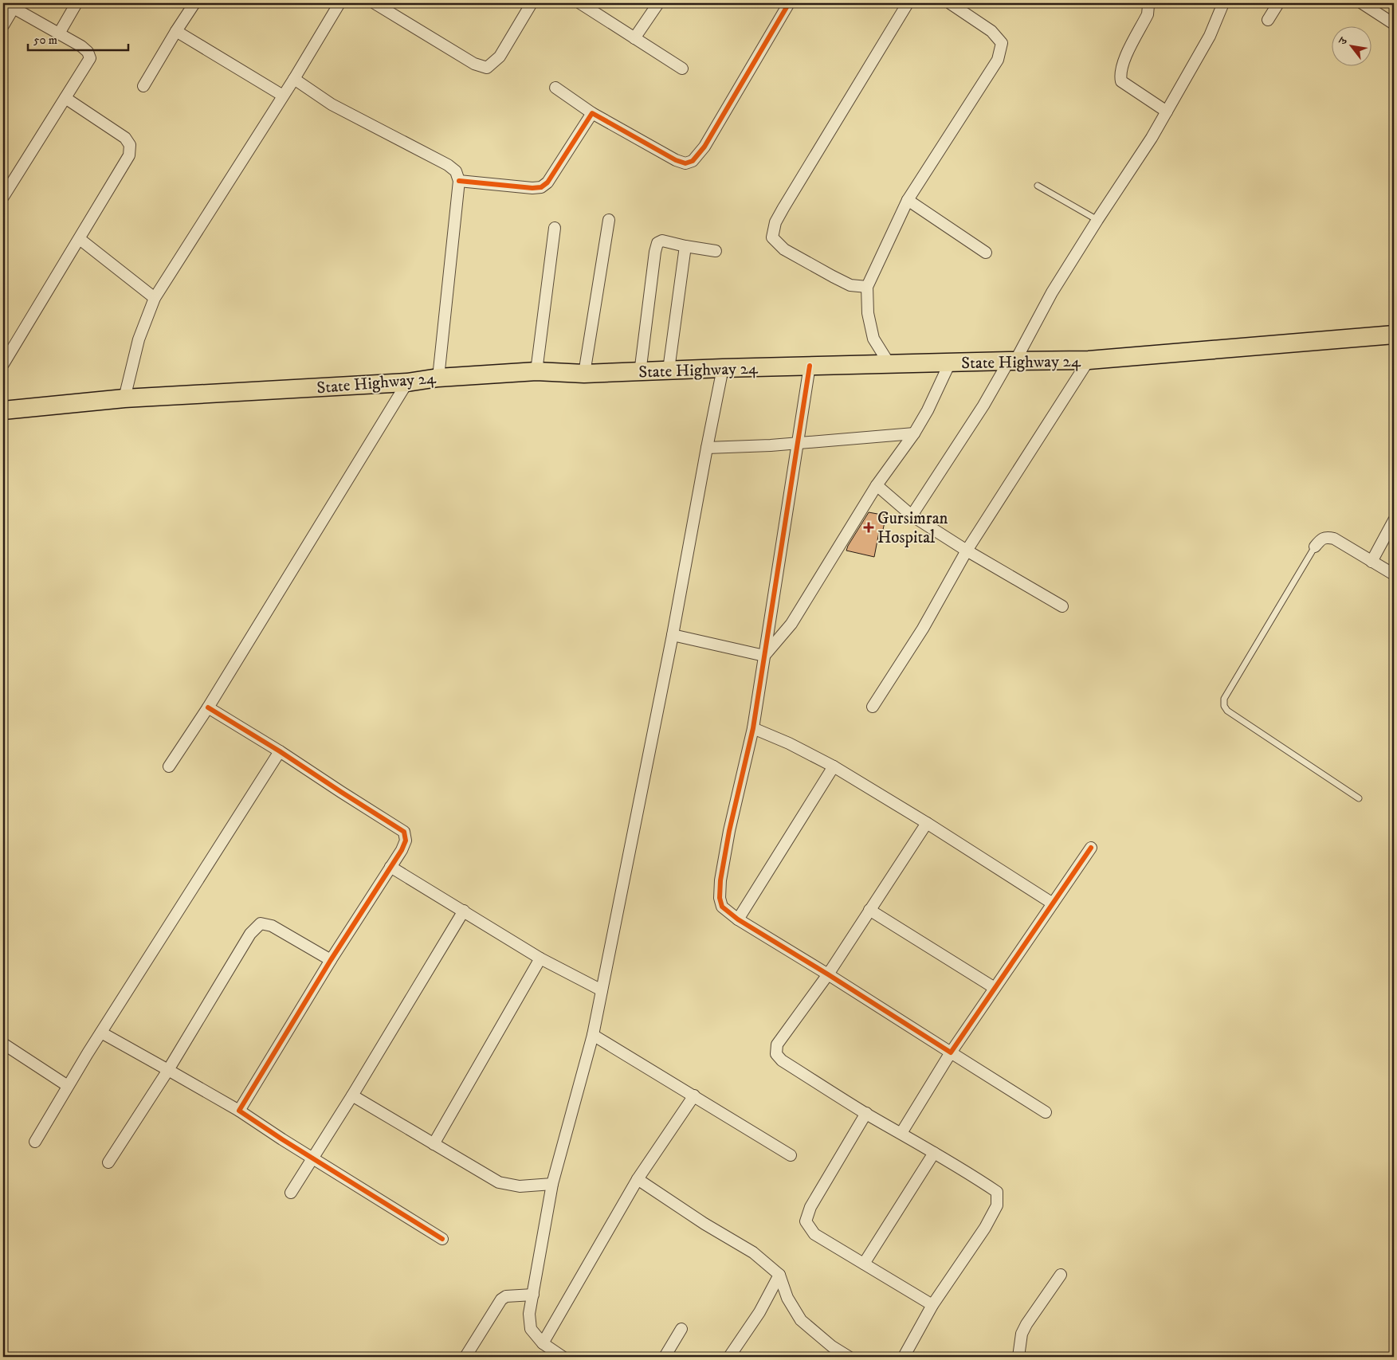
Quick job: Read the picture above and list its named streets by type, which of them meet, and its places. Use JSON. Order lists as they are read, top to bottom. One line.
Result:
{"streets":{"main road":["State Highway 24"]},"places":{"health":["Gursimran Hospital"]},"scale_bar":"50 m","north":"top left"}
